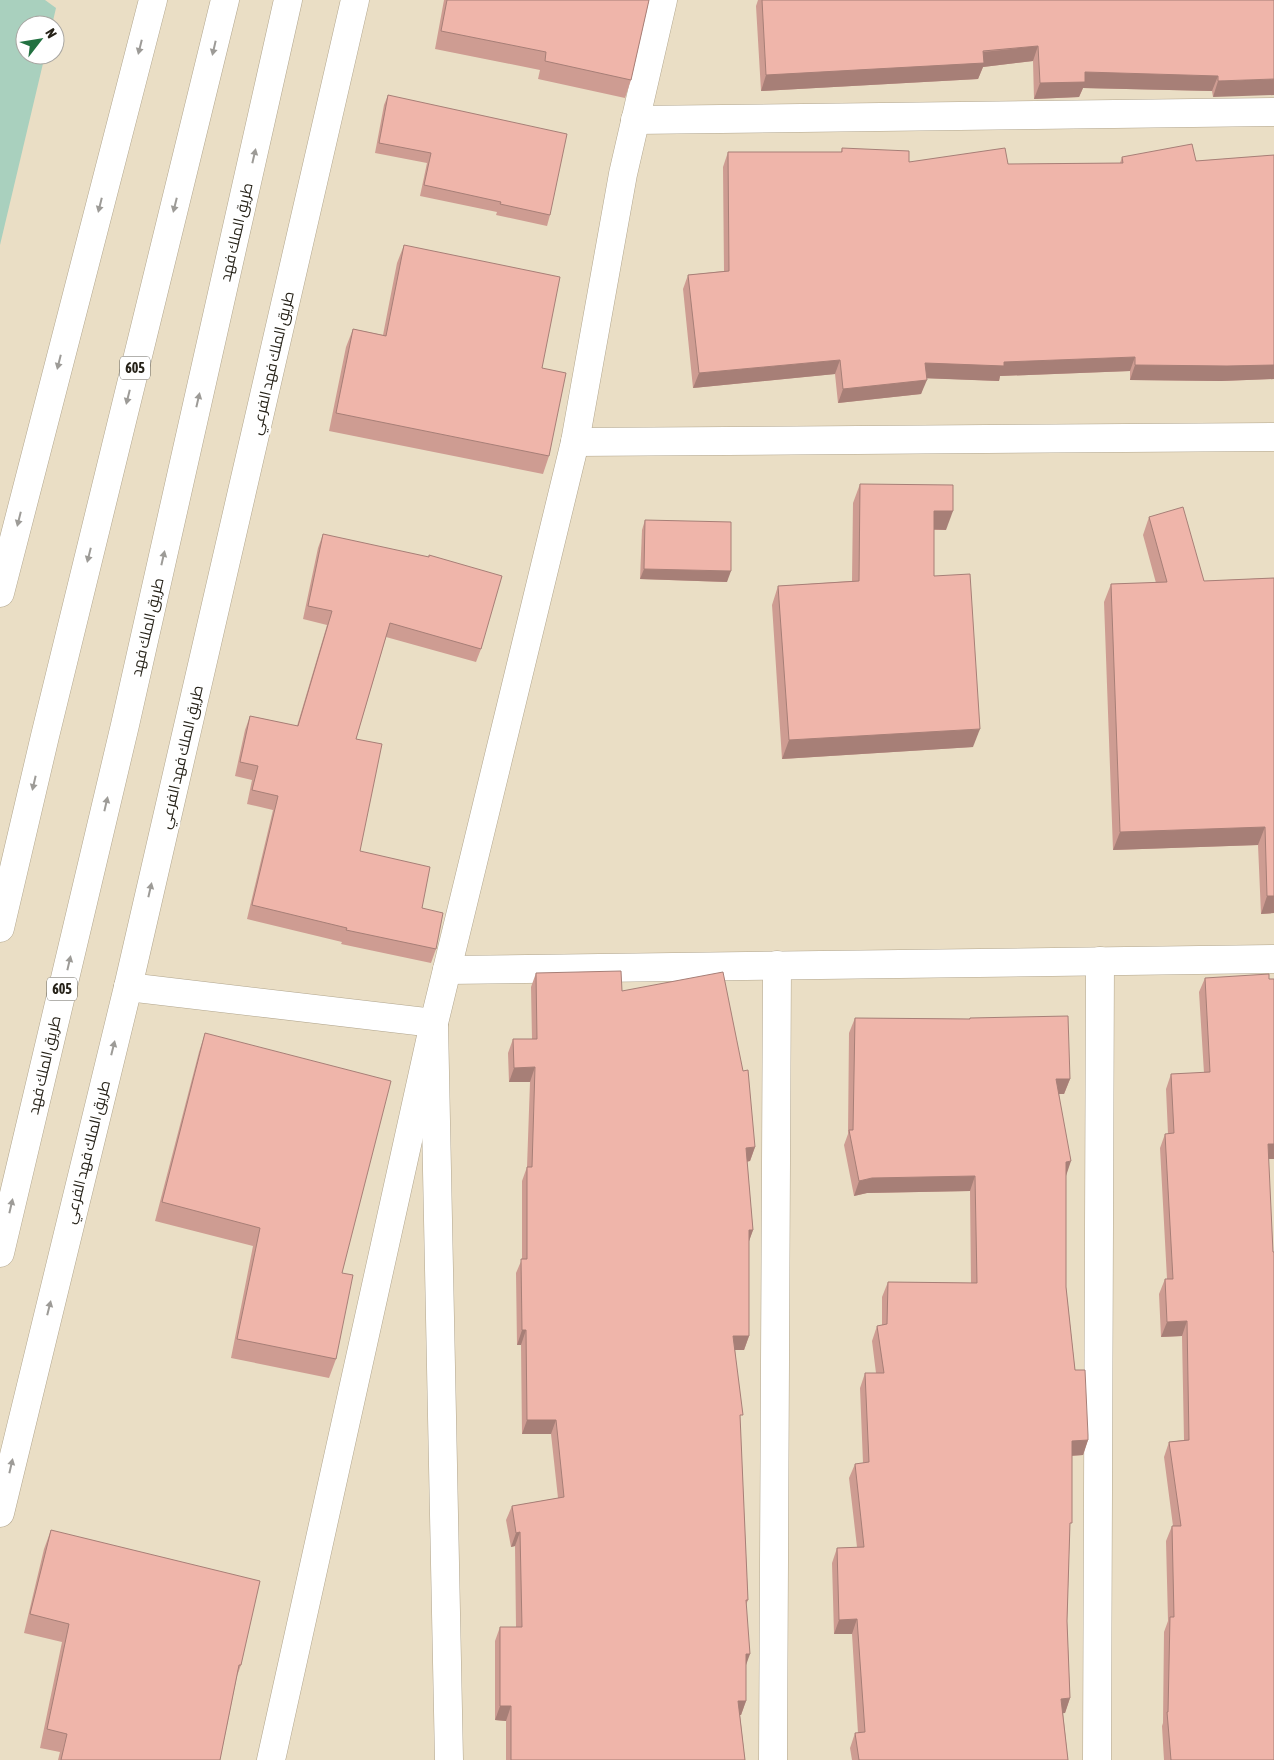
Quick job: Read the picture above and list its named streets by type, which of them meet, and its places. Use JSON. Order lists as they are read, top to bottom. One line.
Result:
{"streets":{"main road":["طريق الملك فهد","طريق الملك فهد الفرعي","605"]},"north":"top right"}
